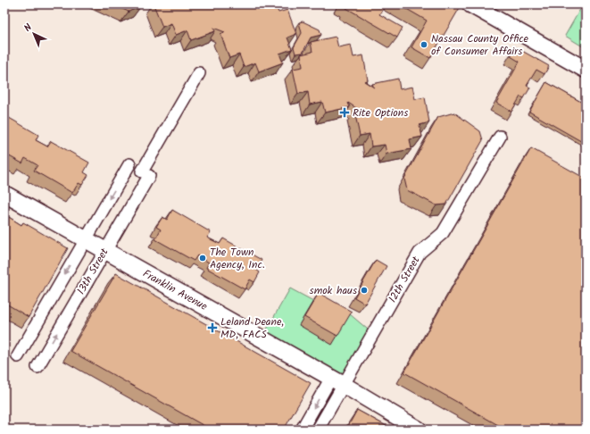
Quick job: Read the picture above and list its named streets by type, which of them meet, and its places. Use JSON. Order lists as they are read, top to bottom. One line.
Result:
{"streets":{"main road":["Franklin Avenue"],"street":["13th Street","12th Street"]},"crossings":[["13th Street","Franklin Avenue"],["12th Street","Franklin Avenue"]],"places":{"other":["Nassau County Office of Consumer Affairs","The Town Agency, Inc.","smok haus"],"health":["Rite Options","Leland Deane, MD, FACS"]},"north":"top left"}
